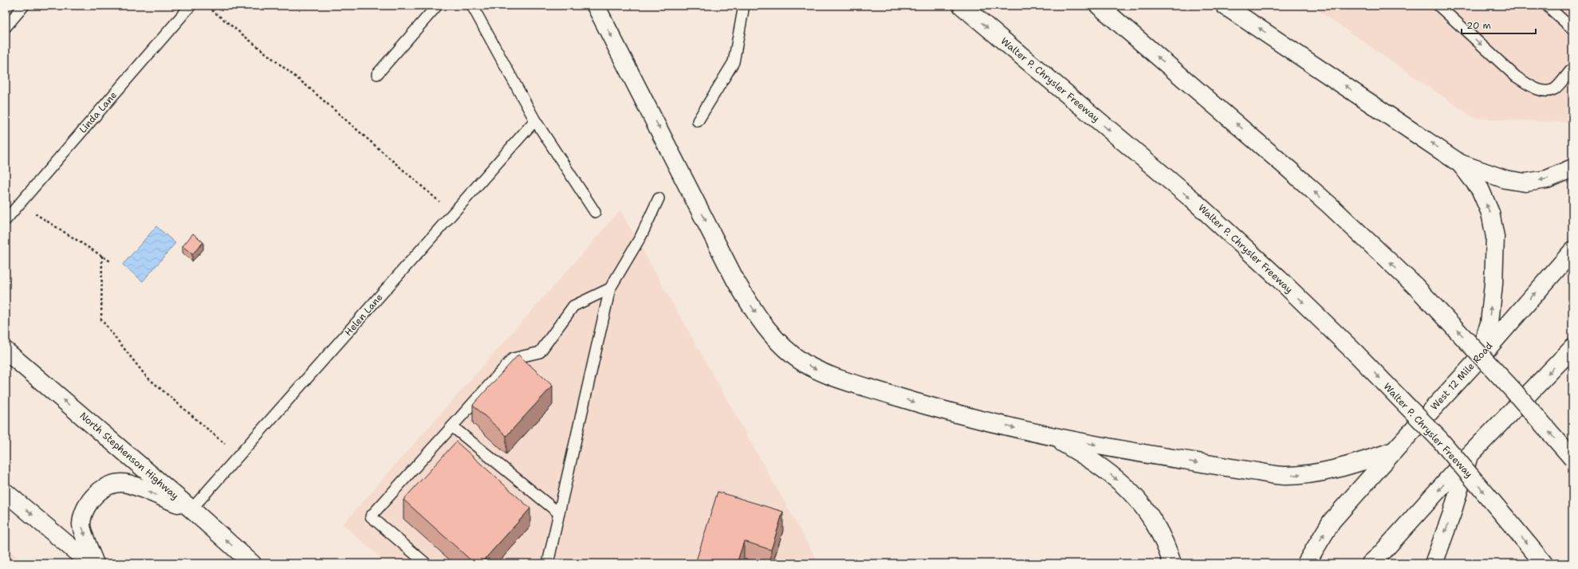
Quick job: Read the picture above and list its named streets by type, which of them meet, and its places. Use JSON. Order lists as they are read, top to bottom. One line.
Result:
{"streets":{"main road":["Walter P. Chrysler Freeway","West 12 Mile Road","North Stephenson Highway"],"lane":["Linda Lane","Helen Lane"]},"crossings":[["Helen Lane","North Stephenson Highway"]],"scale_bar":"20 m"}
